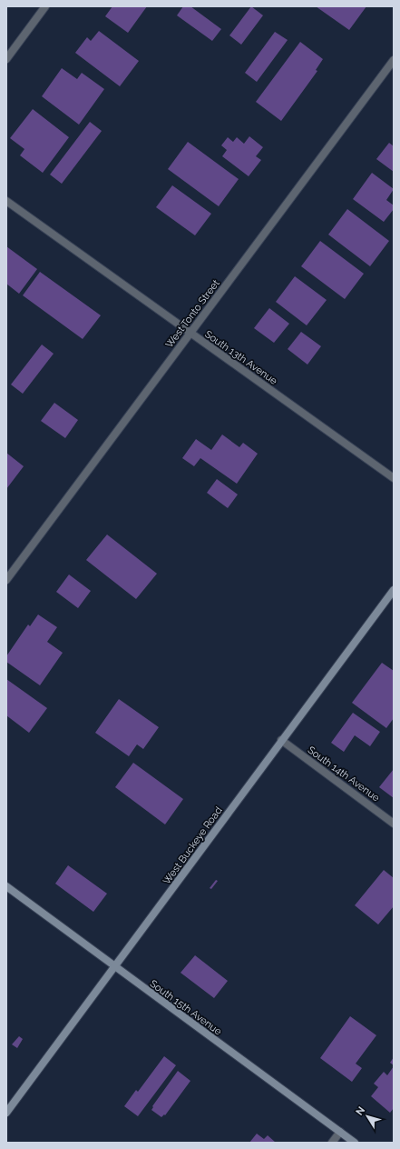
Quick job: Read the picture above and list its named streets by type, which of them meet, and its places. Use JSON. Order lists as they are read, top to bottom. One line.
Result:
{"streets":{"main road":["West Buckeye Road","South 15th Avenue"],"street":["West Tonto Street","South 13th Avenue","South 14th Avenue"]},"crossings":[["West Tonto Street","South 13th Avenue"],["South 14th Avenue","West Buckeye Road"],["West Buckeye Road","South 15th Avenue"]],"north":"top left"}
